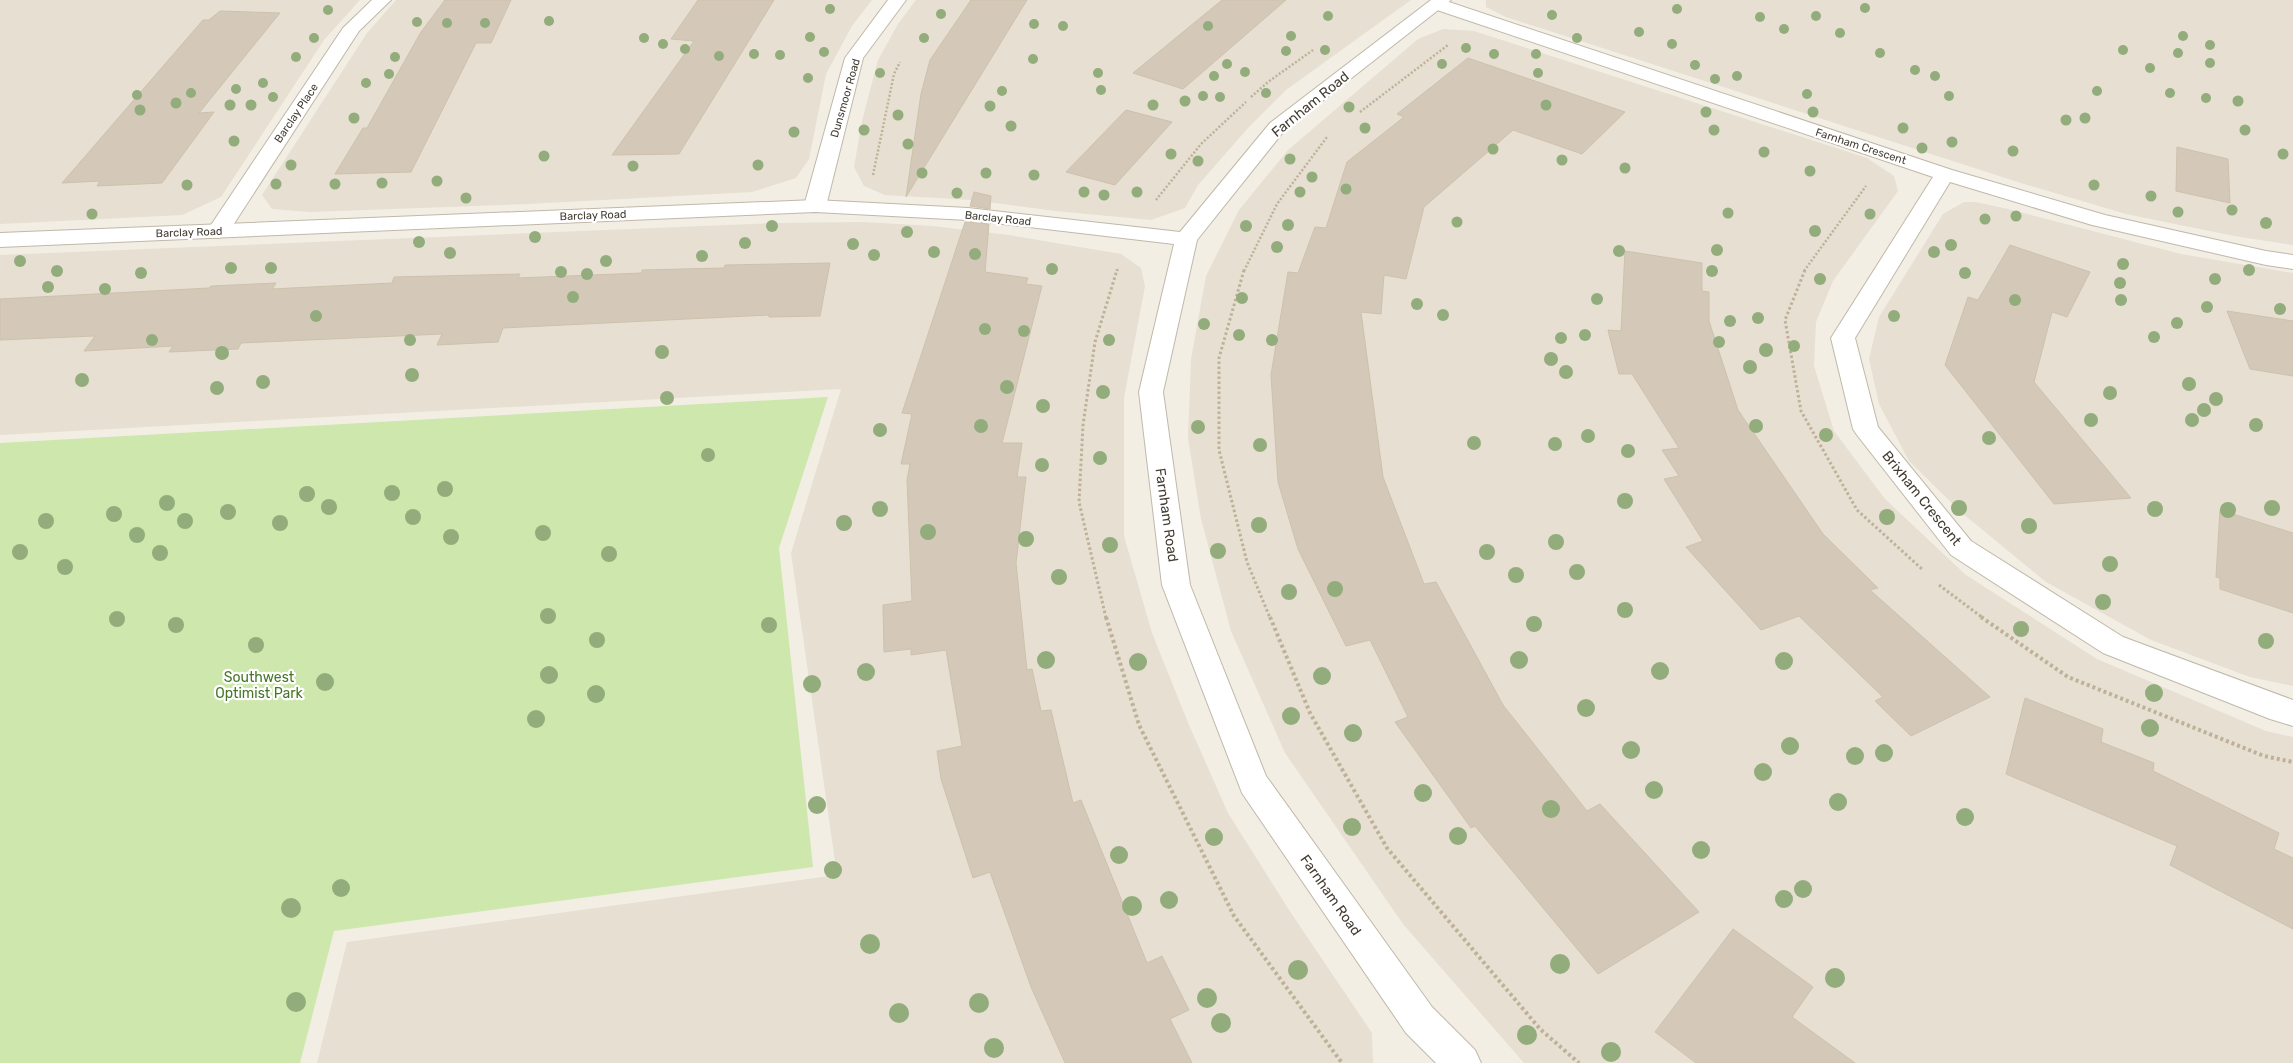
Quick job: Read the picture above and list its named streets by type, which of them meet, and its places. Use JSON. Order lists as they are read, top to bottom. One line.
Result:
{"streets":{"street":["Dunsmoor Road","Farnham Road","Barclay Place","Farnham Crescent","Barclay Road","Brixham Crescent"]},"crossings":[["Dunsmoor Road","Barclay Road"],["Farnham Road","Farnham Crescent"],["Farnham Road","Barclay Road"],["Barclay Place","Barclay Road"],["Farnham Crescent","Brixham Crescent"]],"parks":["Southwest Optimist Park"]}
